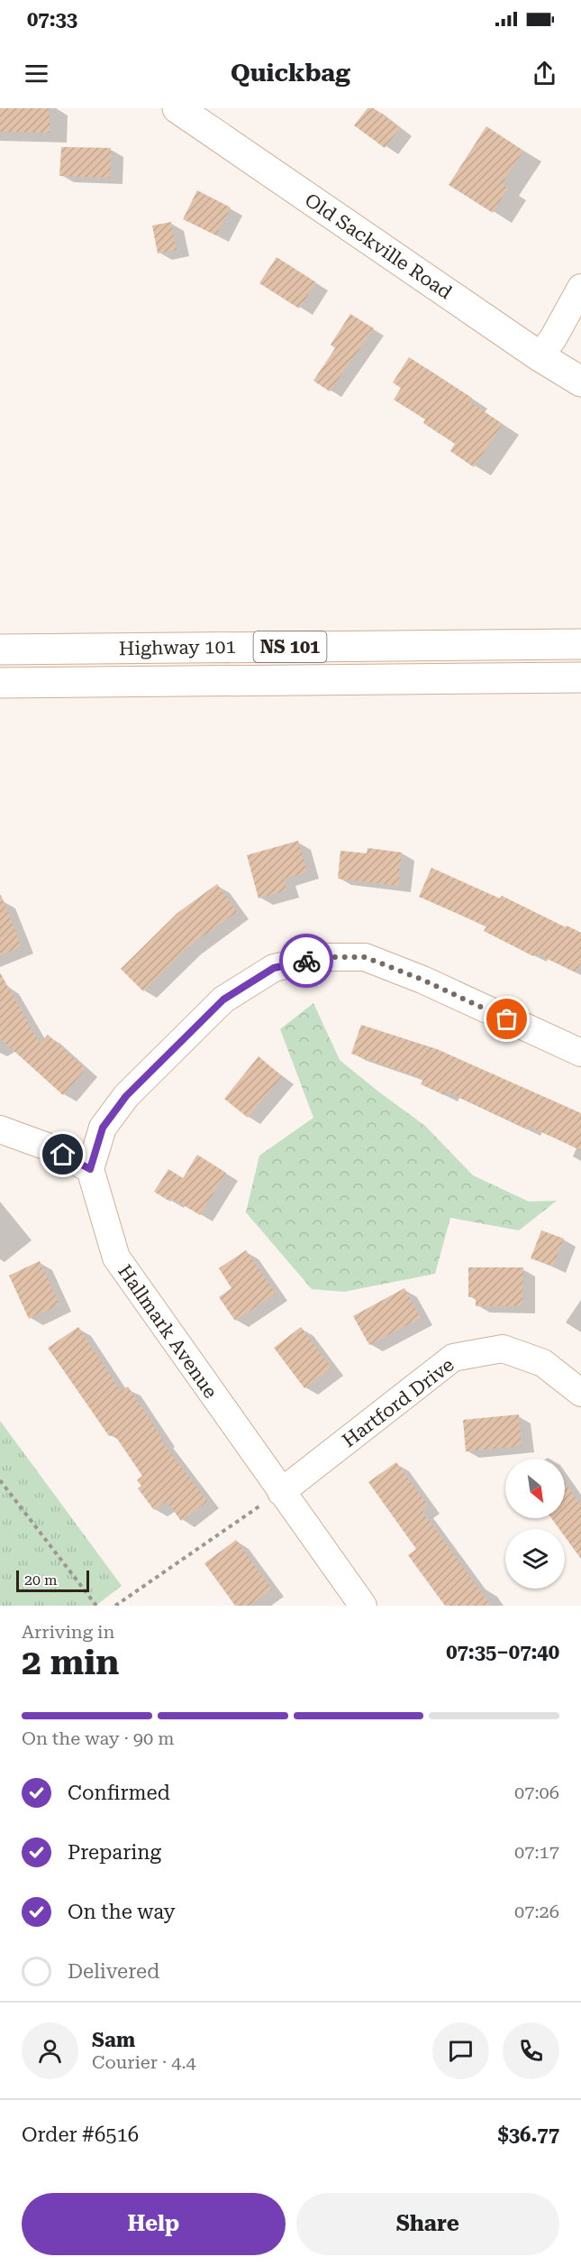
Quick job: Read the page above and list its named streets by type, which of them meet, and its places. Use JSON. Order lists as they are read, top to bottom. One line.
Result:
{"streets":{"main road":["Old Sackville Road","NS 101","Highway 101"],"street":["Hallmark Avenue","Hartford Drive"]},"crossings":[["Hallmark Avenue","Hartford Drive"]],"scale_bar":"20 m","north":"bottom right","page":{"status":"07:33","header":"Quickbag","scale":"20 m","heading":["2 min","Arriving in","07:35–07:40"],"panel":["Sam","Courier · 4.4","Order #6516","$36.77"],"bar":"On the way · 90 m","list":[["Confirmed","07:06"],["Preparing","07:17"],["On the way","07:26"],"Delivered"],"buttons":["Help","Share"]}}
